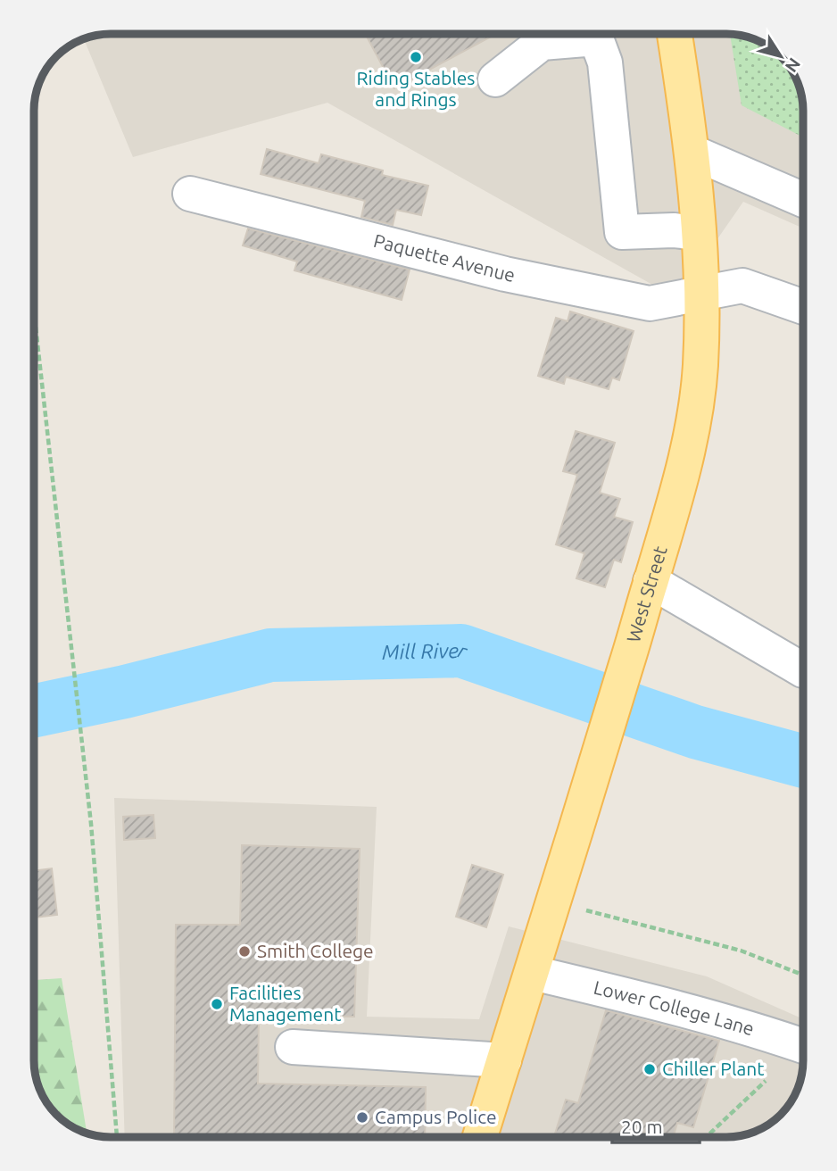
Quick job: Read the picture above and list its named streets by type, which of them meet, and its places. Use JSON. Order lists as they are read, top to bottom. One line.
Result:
{"streets":{"main road":["West Street"],"street":["Paquette Avenue","Lower College Lane"]},"crossings":[["Paquette Avenue","West Street"],["West Street","Lower College Lane"]],"water":["Mill River"],"places":["Riding Stables and Rings","Smith College","Facilities Management","Chiller Plant","Campus Police"],"scale_bar":"20 m","north":"bottom right"}
